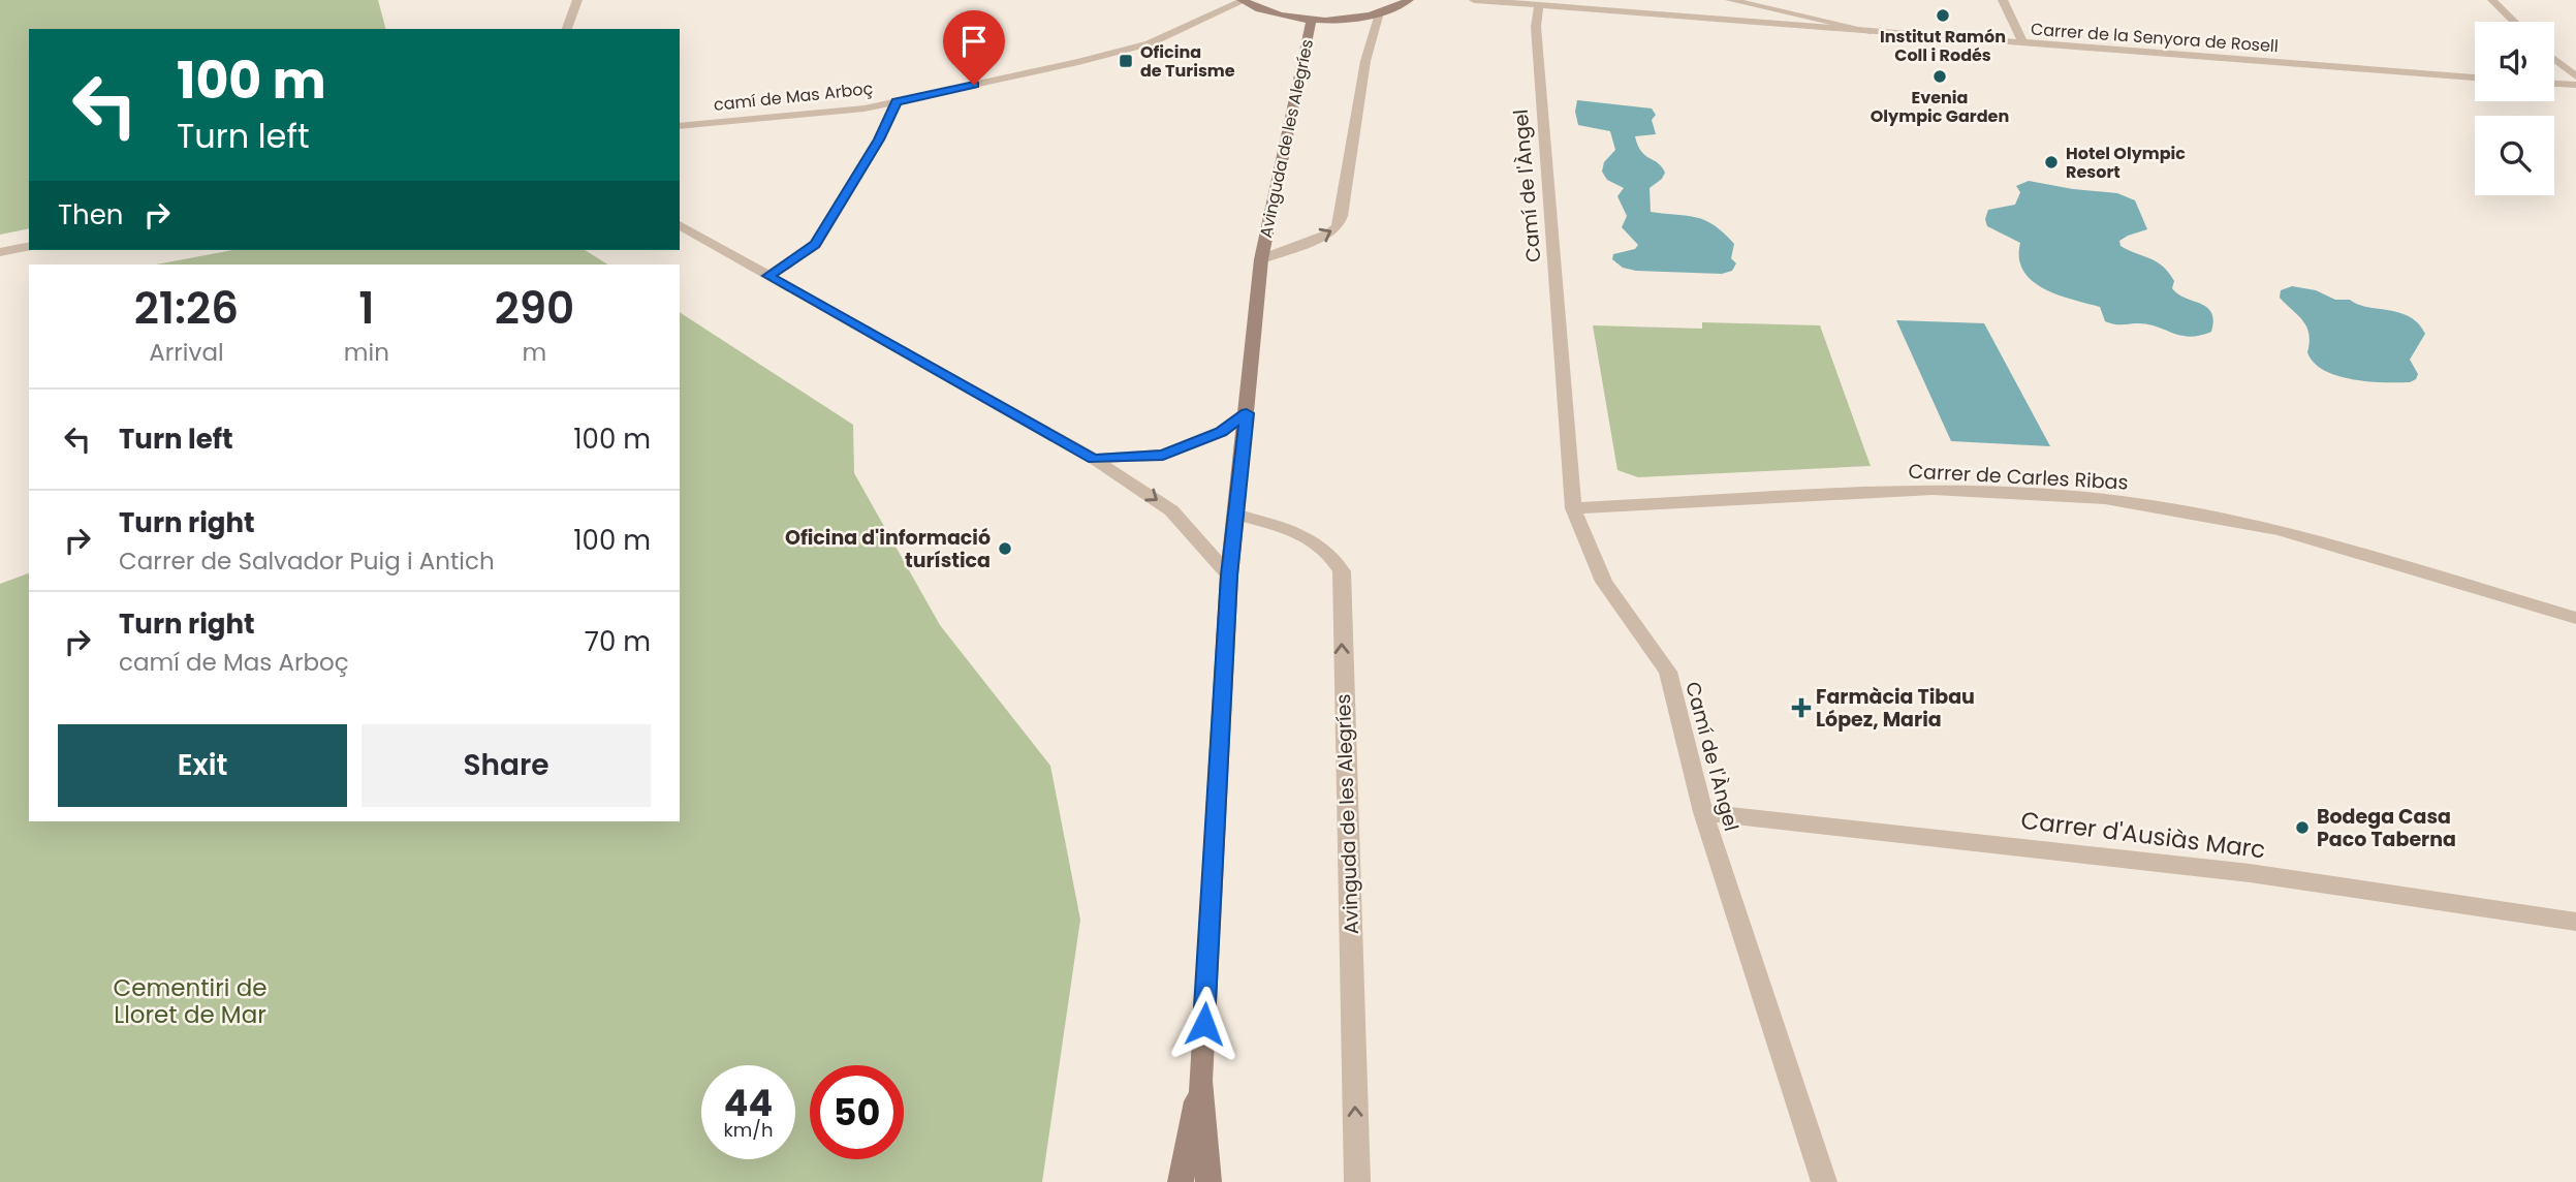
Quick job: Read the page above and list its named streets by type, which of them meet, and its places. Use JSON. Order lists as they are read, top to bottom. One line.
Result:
{"streets":{"main road":["Avinguda de les Alegríes"],"street":["Carrer de la Senyora de Rosell","camí de Mas Arboç","Camí de l'Àngel","Carrer de Carles Ribas","Carrer d'Ausiàs Marc"]},"crossings":[["Carrer de la Senyora de Rosell","Camí de l'Àngel"],["Camí de l'Àngel","Carrer de Carles Ribas"],["Camí de l'Àngel","Carrer d'Ausiàs Marc"]],"one_way":["Avinguda de les Alegríes"],"parks":["Cementiri de Lloret de Mar"],"places":{"other":["Institut Ramón Coll i Rodés","Evenia Olympic Garden","Hotel Olympic Resort","Oficina d'informació turística","Bodega Casa Paco Taberna"],"transit":["Oficina de Turisme"],"health":["Farmàcia Tibau López, Maria"]},"page":{"turn":["100 m","Turn left"],"then":"Then","eta":["21:26","Arrival","1","min","290","m"],"list":[{"name":"Turn left","value":"100 m"},{"name":"Turn right","note":"Carrer de Salvador Puig i Antich","value":"100 m"},{"name":"Turn right","note":"camí de Mas Arboç","value":"70 m"}],"buttons":["Exit","Share"],"speed":"44 km/h","limit":"50"}}
